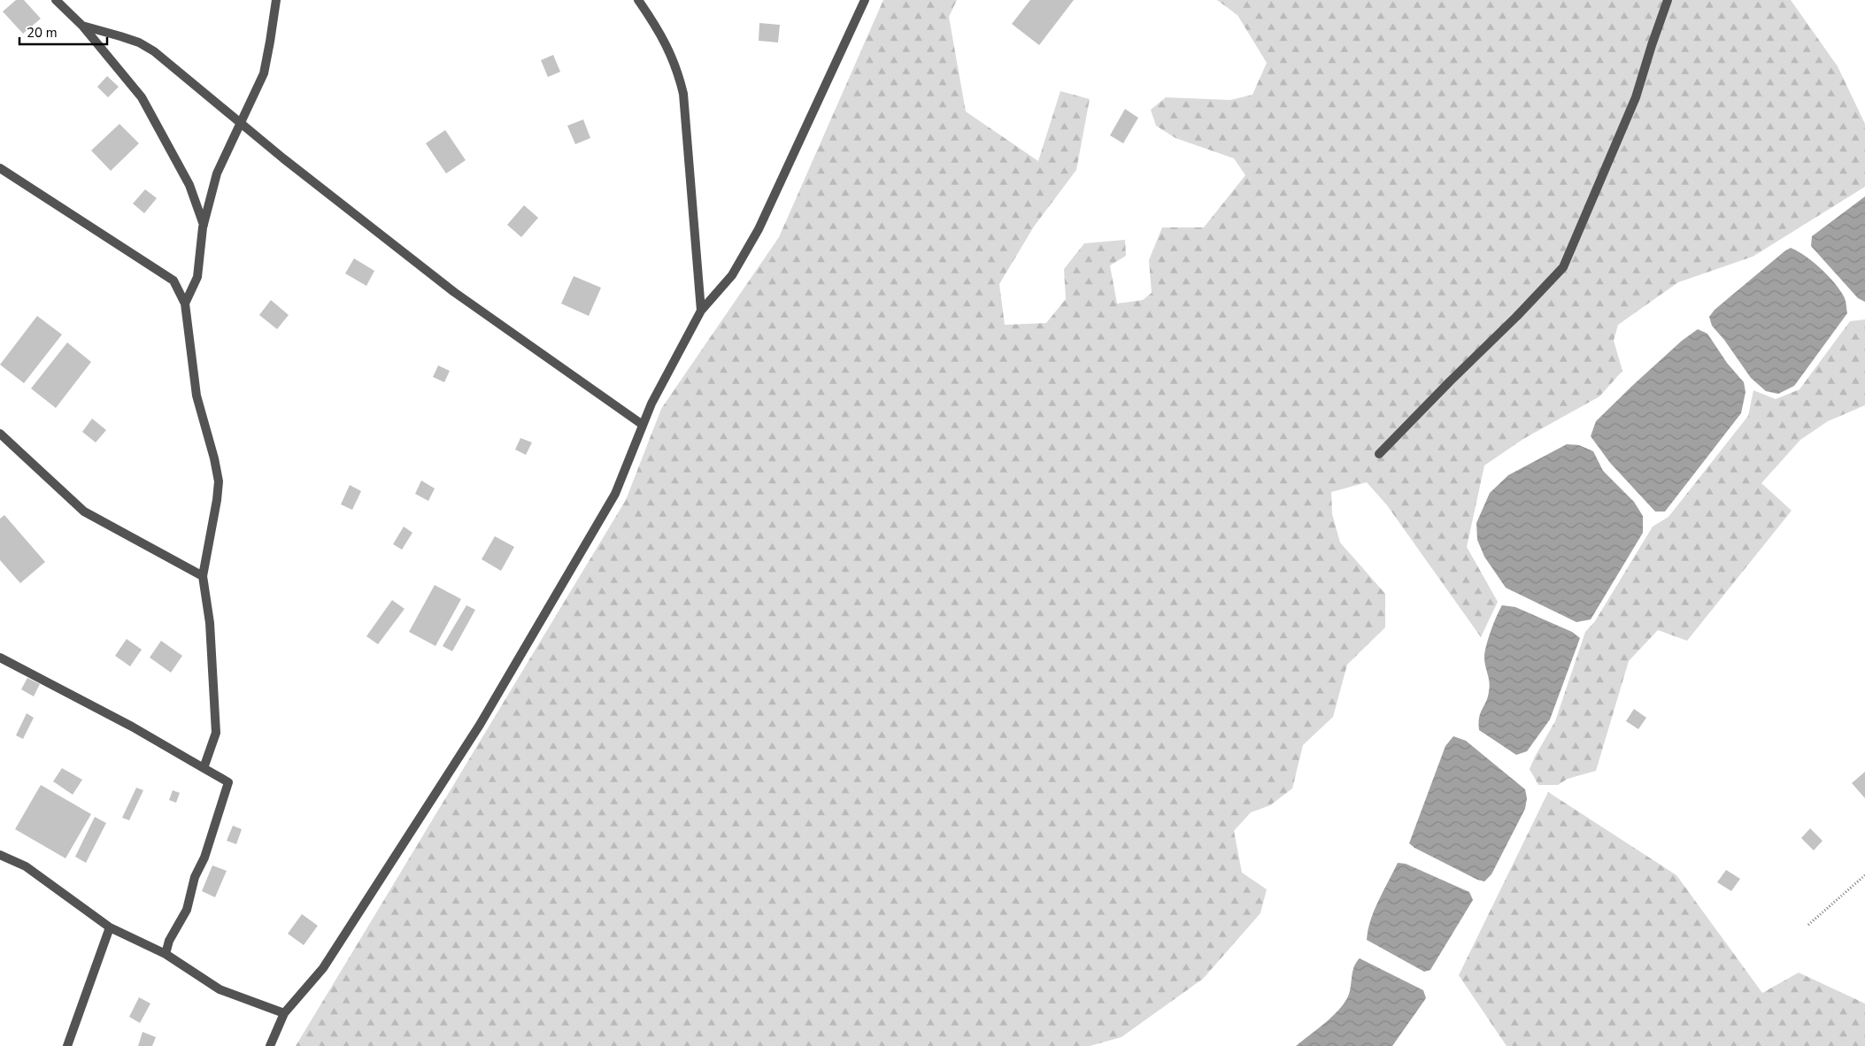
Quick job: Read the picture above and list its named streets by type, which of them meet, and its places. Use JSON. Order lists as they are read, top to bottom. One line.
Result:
{"scale_bar":"20 m"}
